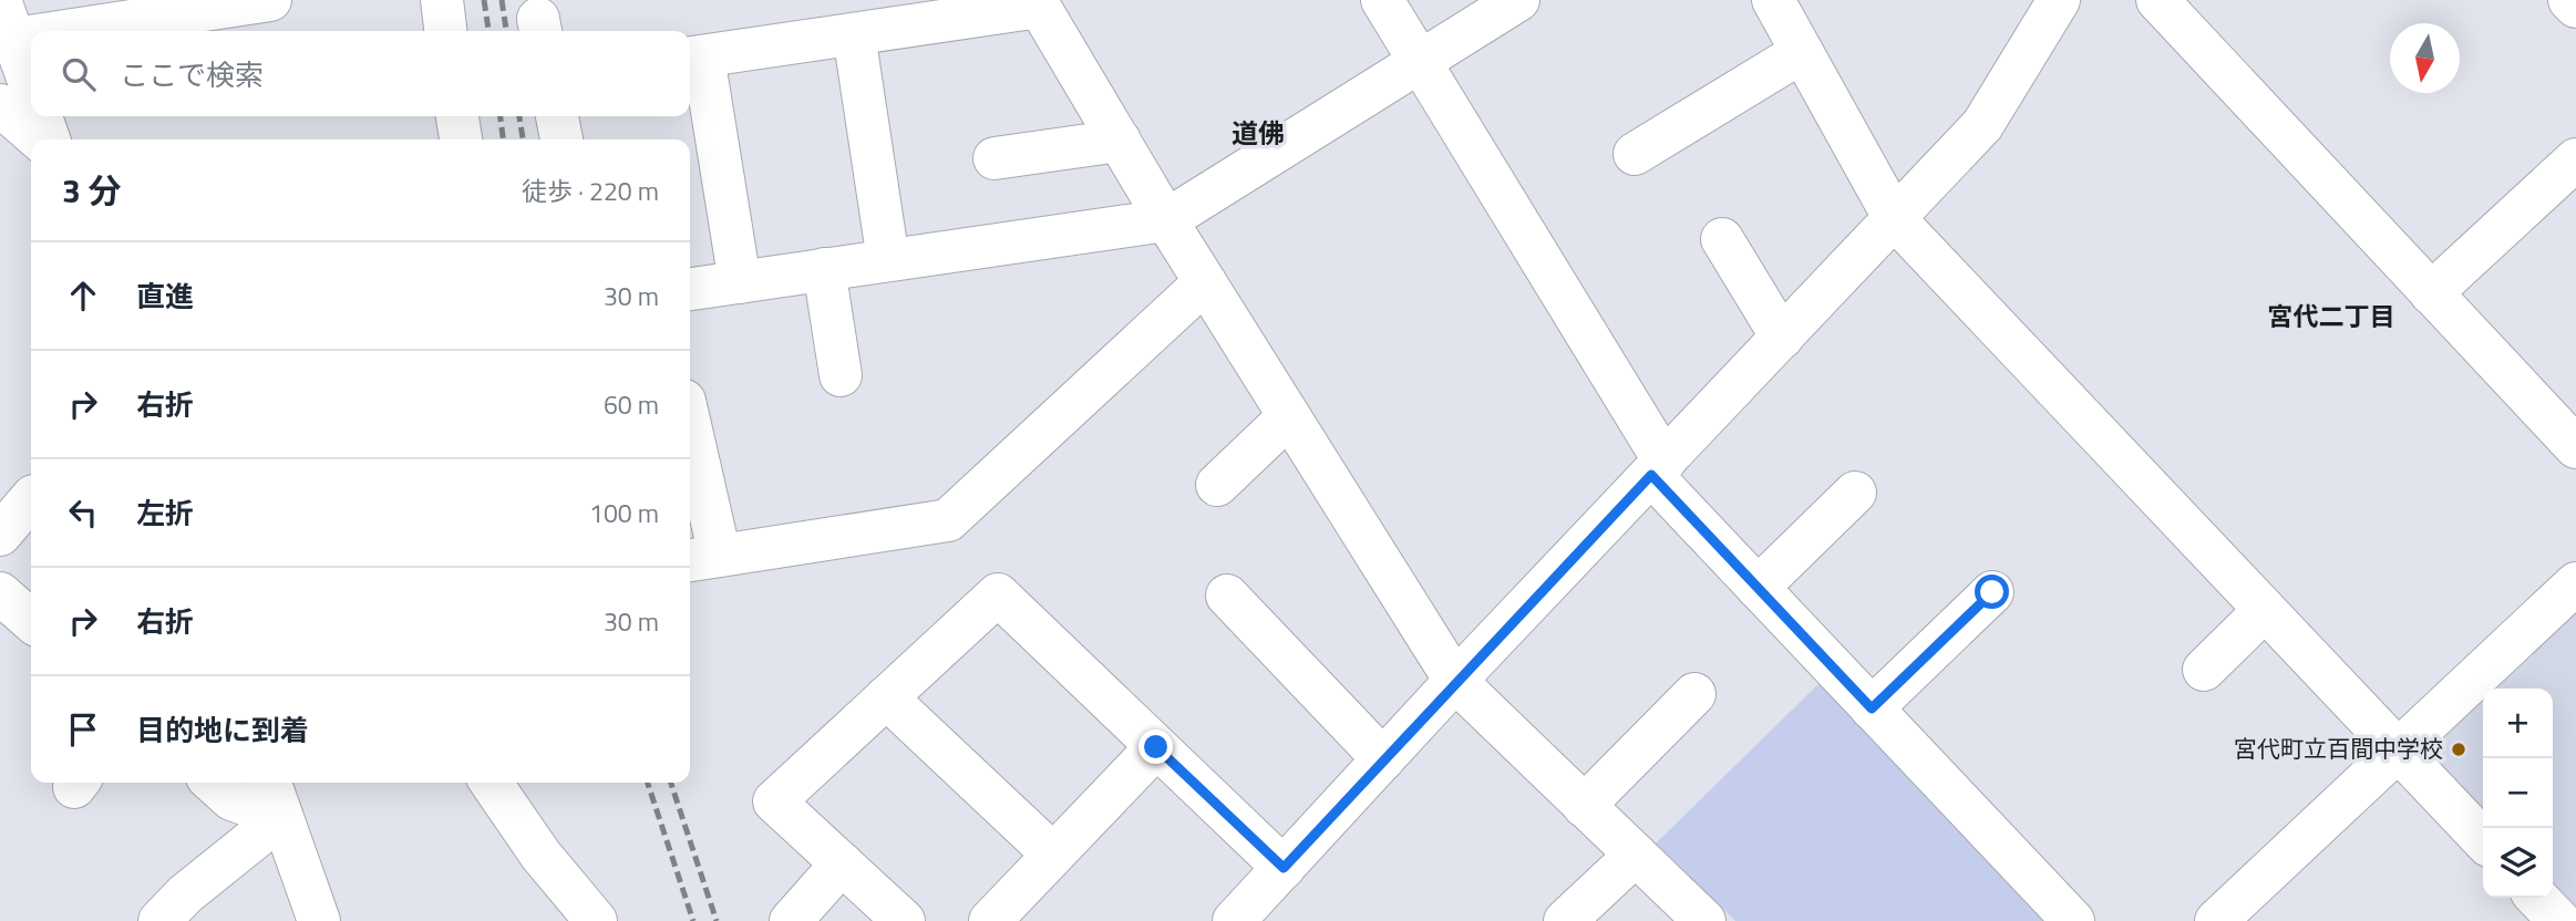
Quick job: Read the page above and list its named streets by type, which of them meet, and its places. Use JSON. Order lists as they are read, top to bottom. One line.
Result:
{"districts":["道佛","宮代二丁目"],"places":["宮代町立百間中学校"],"north":"bottom","page":{"search":"ここで検索","heading":["3 分","徒歩 · 220 m"],"list":[["直進","30 m"],["右折","60 m"],["左折","100 m"],["右折","30 m"],"目的地に到着"],"map_buttons":["+","−"]}}
